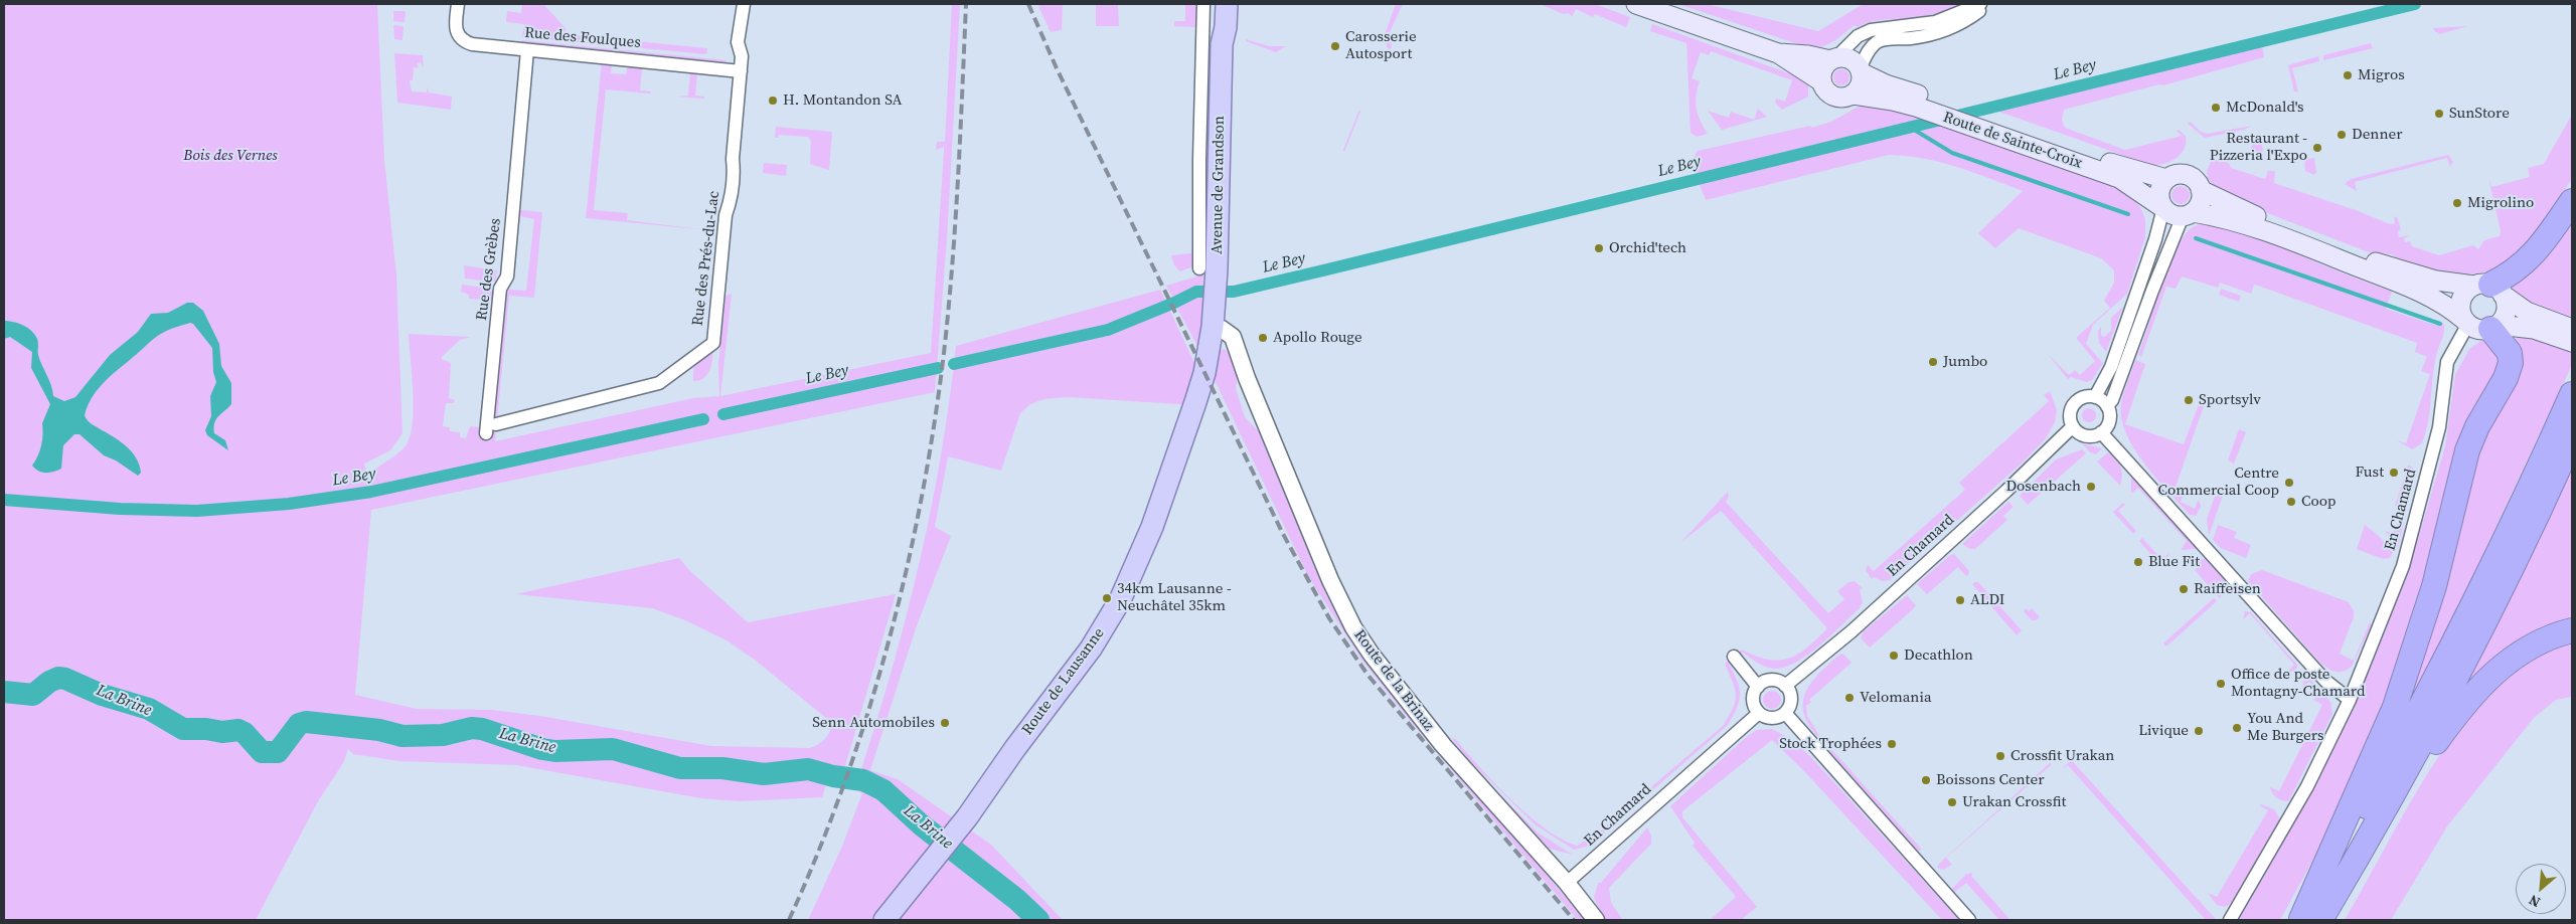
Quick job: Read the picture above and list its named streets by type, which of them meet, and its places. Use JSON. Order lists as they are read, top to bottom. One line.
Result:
{"streets":{"main road":["Route de Sainte-Croix","Avenue de Grandson","Route de Lausanne"],"street":["Rue des Foulques","Rue des Prés-du-Lac","Rue des Grèbes","En Chamard","Route de la Brinaz"]},"crossings":[["Rue des Foulques","Rue des Prés-du-Lac"],["Rue des Foulques","Rue des Grèbes"],["Avenue de Grandson","Route de la Brinaz"],["Avenue de Grandson","Route de Lausanne"],["En Chamard","Route de la Brinaz"],["Route de la Brinaz","Route de Lausanne"]],"water":["Le Bey","La Brine"],"parks":["Bois des Vernes"],"places":["Carosserie Autosport","Migros","H. Montandon SA","McDonald's","SunStore","Denner","Restaurant - Pizzeria l'Expo","Migrolino","Orchid'tech","Apollo Rouge","Jumbo","Sportsylv","Fust","Centre Commercial Coop","Dosenbach","Coop","Blue Fit","Raiffeisen","34km Lausanne - Neuchâtel 35km","ALDI","Decathlon","Office de poste Montagny-Chamard","Velomania","Senn Automobiles","You And Me Burgers","Livique","Stock Trophées","Crossfit Urakan","Boissons Center","Urakan Crossfit"],"north":"bottom left"}
